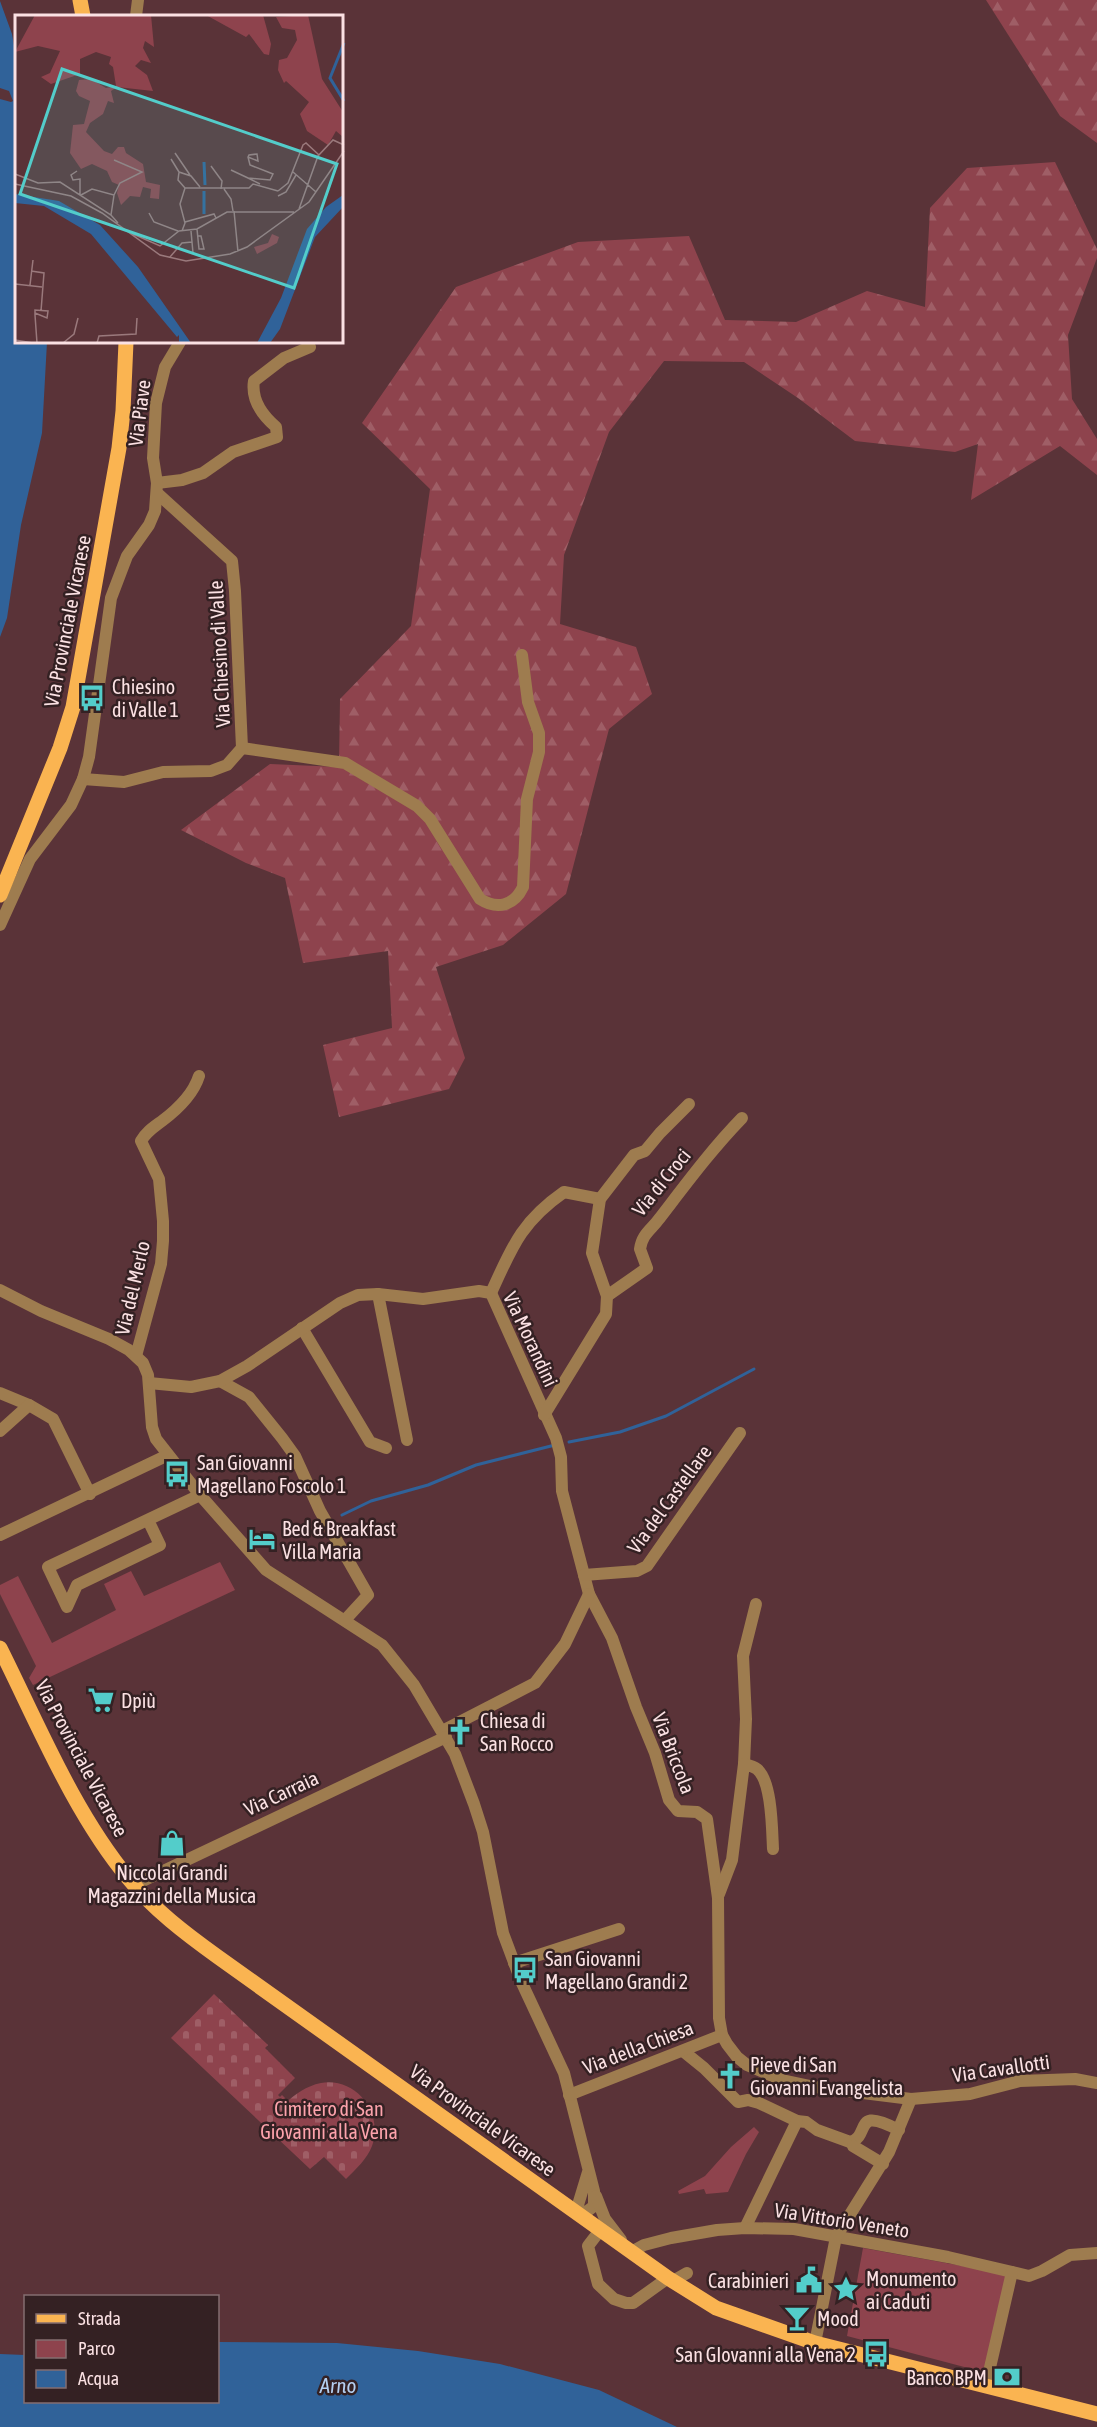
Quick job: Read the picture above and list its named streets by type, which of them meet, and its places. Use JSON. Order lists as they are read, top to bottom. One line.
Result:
{"streets":{"main road":["Via Provinciale Vicarese"],"street":["Via Piave","Via Chiesino di Valle","Via di Croci","Via del Merlo","Via Morandini","Via del Castellare","Via Briccola","Via Carraia","Via della Chiesa","Via Cavallotti","Via Vittorio Veneto"]},"crossings":[["Via Piave","Via Chiesino di Valle"],["Via Provinciale Vicarese","Via Carraia"],["Via Provinciale Vicarese","Via Vittorio Veneto"],["Via Morandini","Via del Castellare"],["Via Morandini","Via Briccola"],["Via del Castellare","Via Briccola"],["Via Briccola","Via Carraia"],["Via Briccola","Via della Chiesa"],["Via Briccola","Via Cavallotti"],["Via della Chiesa","Via Cavallotti"]],"water":["Arno"],"parks":["Cimitero di San Giovanni alla Vena"],"places":{"bus stop":["Chiesino di Valle 1","San Giovanni Magellano Foscolo 1","San Giovanni Magellano Grandi 2","San GIovanni alla Vena 2"],"hotel":["Bed & Breakfast Villa Maria"],"supermarket":["Dpiù"],"church":["Chiesa di San Rocco","Pieve di San Giovanni Evangelista"],"shop":["Niccolai Grandi Magazzini della Musica"],"public building":["Carabinieri"],"place":["Monumento ai Caduti"],"bar":["Mood"],"bank":["Banco BPM"]},"legend":["Strada","Parco","Acqua"]}
